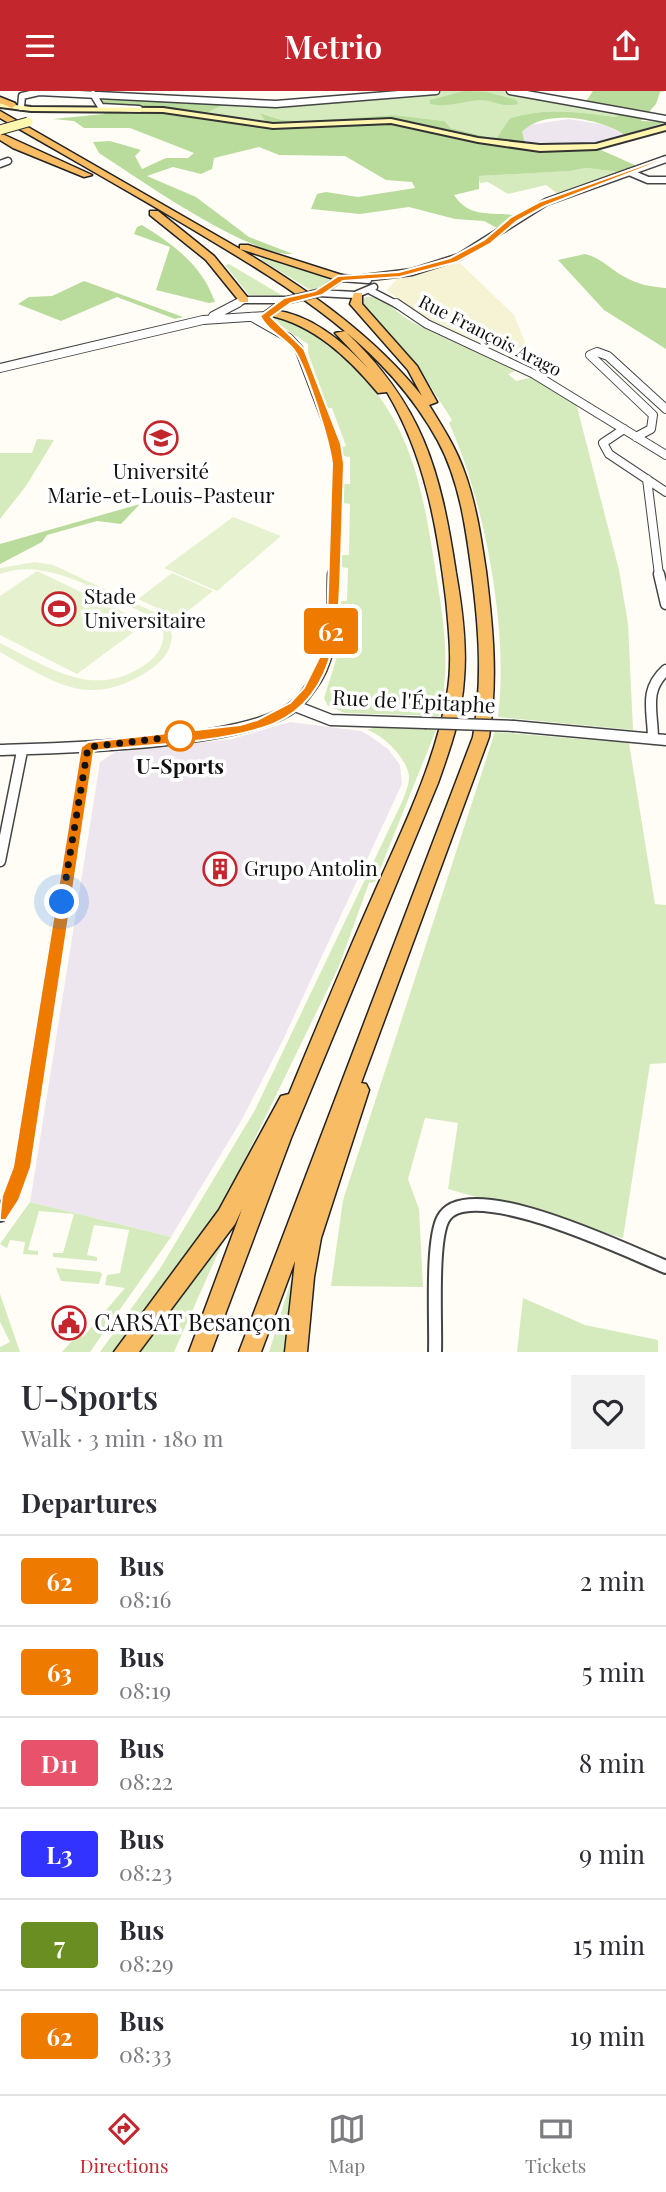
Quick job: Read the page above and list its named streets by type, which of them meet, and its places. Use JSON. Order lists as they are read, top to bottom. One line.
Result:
{"streets":{"street":["Rue François Arago","Rue de l'Épitaphe"]},"places":{"school or university":["Université Marie-et-Louis-Pasteur"],"sports":["Stade Universitaire"],"other":["U-Sports"],"building":["Grupo Antolin"],"public building":["CARSAT Besançon"]},"lines":["bus line 62"],"page":{"header":"Metrio","on_map":"62","heading":[["U-Sports","Walk · 3 min · 180 m"],"Departures"],"list":[{"mark":"62","name":"Bus","note":"08:16","value":"2 min"},{"mark":"63","name":"Bus","note":"08:19","value":"5 min"},{"mark":"D11","name":"Bus","note":"08:22","value":"8 min"},{"mark":"L3","name":"Bus","note":"08:23","value":"9 min"},{"mark":"7","name":"Bus","note":"08:29","value":"15 min"},{"mark":"62","name":"Bus","note":"08:33","value":"19 min"}],"tabs":["Directions","Map","Tickets"]}}
